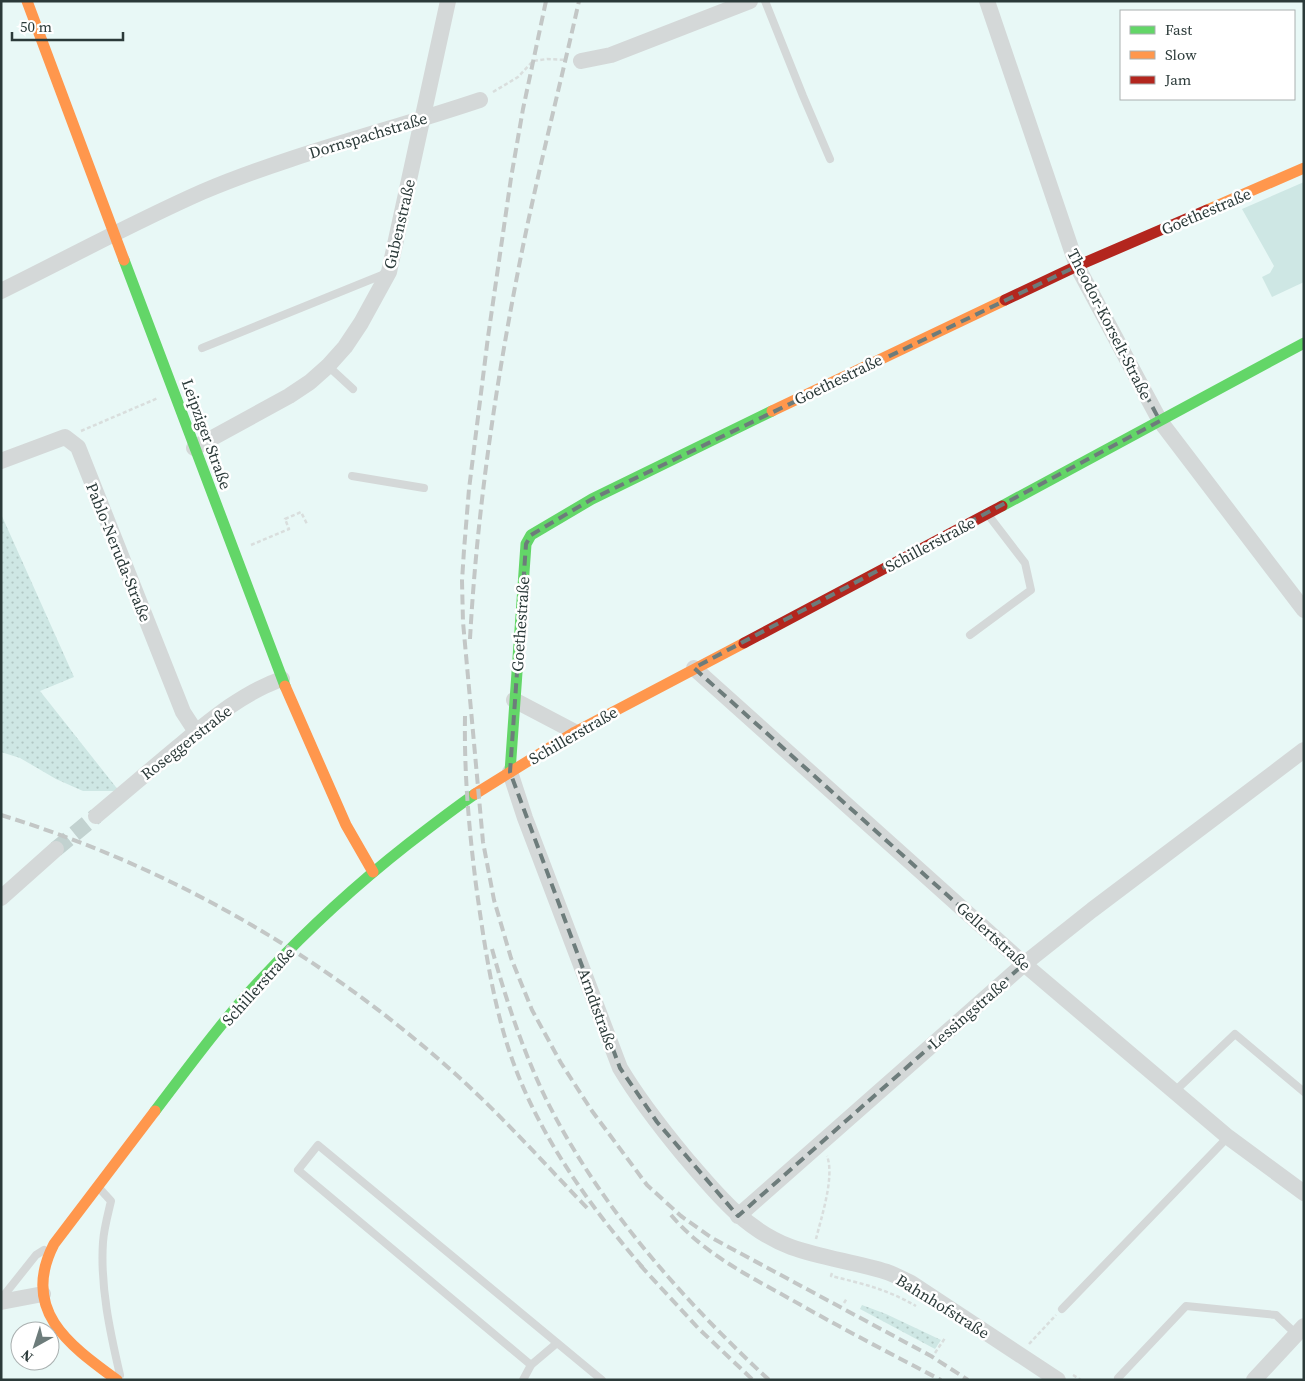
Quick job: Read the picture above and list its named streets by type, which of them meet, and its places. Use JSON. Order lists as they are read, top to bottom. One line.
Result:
{"streets":{"main road":["Goethestraße","Leipziger Straße","Schillerstraße"],"street":["Dornspachstraße","Gubenstraße","Theodor-Korselt-Straße","Pablo-Neruda-Straße","Roseggerstraße","Gellertstraße","Arndtstraße","Lessingstraße","Bahnhofstraße"]},"crossings":[["Dornspachstraße","Gubenstraße"],["Dornspachstraße","Leipziger Straße"],["Goethestraße","Theodor-Korselt-Straße"],["Goethestraße","Schillerstraße"],["Goethestraße","Arndtstraße"],["Gubenstraße","Leipziger Straße"],["Theodor-Korselt-Straße","Schillerstraße"],["Leipziger Straße","Schillerstraße"],["Leipziger Straße","Roseggerstraße"],["Schillerstraße","Gellertstraße"],["Schillerstraße","Arndtstraße"],["Pablo-Neruda-Straße","Roseggerstraße"],["Gellertstraße","Lessingstraße"],["Arndtstraße","Lessingstraße"],["Arndtstraße","Bahnhofstraße"],["Lessingstraße","Bahnhofstraße"]],"legend":["Fast","Slow","Jam"],"scale_bar":"50 m","north":"bottom left"}
